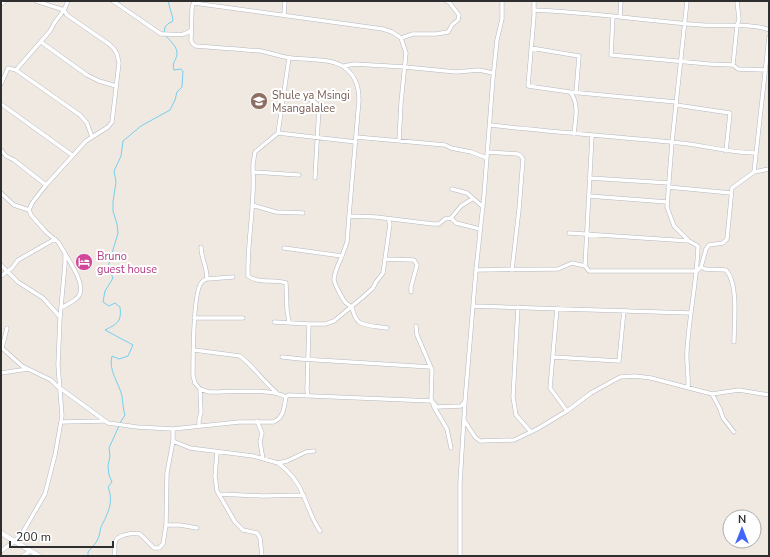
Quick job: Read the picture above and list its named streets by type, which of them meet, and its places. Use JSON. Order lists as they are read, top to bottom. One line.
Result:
{"places":{"school or university":["Shule ya Msingi Msangalalee"],"hotel":["Bruno guest house"]},"scale_bar":"200 m","north":"top"}
